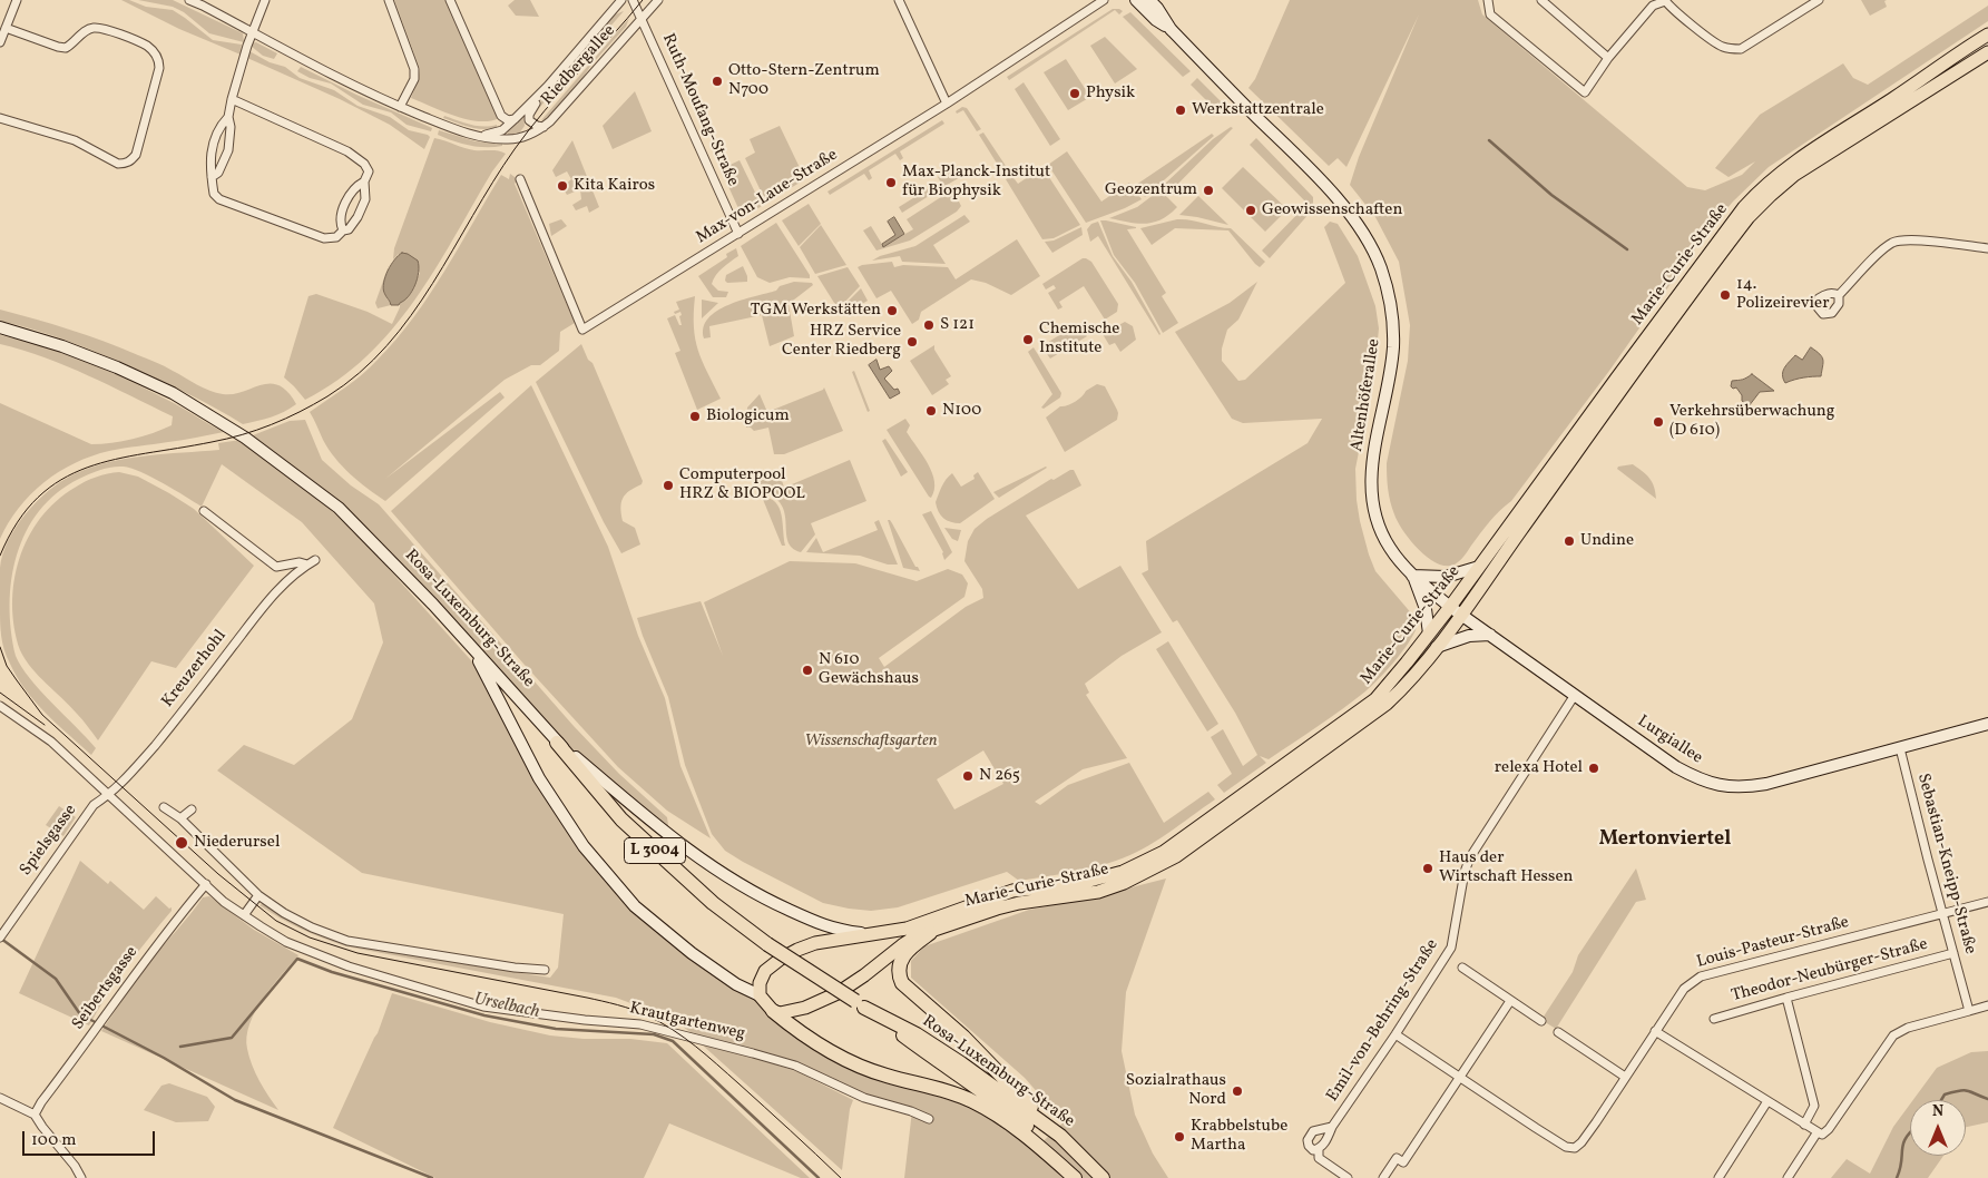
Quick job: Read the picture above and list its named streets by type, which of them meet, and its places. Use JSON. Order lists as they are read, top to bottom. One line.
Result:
{"streets":{"highway":["Rosa-Luxemburg-Straße","L 3004"],"main road":["Marie-Curie-Straße"],"street":["Riedbergallee","Ruth-Moufang-Straße","Max-von-Laue-Straße","Altenhöferallee","Kreuzerhohl","Lurgiallee","Spielsgasse","Sebastian-Kneipp-Straße","Louis-Pasteur-Straße","Theodor-Neubürger-Straße","Seibertsgasse","Emil-von-Behring-Straße","Krautgartenweg"]},"crossings":[["Riedbergallee","Ruth-Moufang-Straße"],["Ruth-Moufang-Straße","Max-von-Laue-Straße"],["Marie-Curie-Straße","Altenhöferallee"],["Marie-Curie-Straße","Lurgiallee"],["Altenhöferallee","Lurgiallee"],["Kreuzerhohl","Spielsgasse"],["Kreuzerhohl","Krautgartenweg"],["Lurgiallee","Sebastian-Kneipp-Straße"],["Lurgiallee","Emil-von-Behring-Straße"],["Spielsgasse","Krautgartenweg"],["Sebastian-Kneipp-Straße","Louis-Pasteur-Straße"],["Sebastian-Kneipp-Straße","Theodor-Neubürger-Straße"],["Louis-Pasteur-Straße","Emil-von-Behring-Straße"],["Seibertsgasse","Krautgartenweg"]],"districts":["Mertonviertel"],"water":["Urselbach"],"parks":["Wissenschaftsgarten"],"places":["Otto-Stern-Zentrum N700","Physik","Werkstattzentrale","Max-Planck-Institut für Biophysik","Kita Kairos","Geozentrum","Geowissenschaften","14. Polizeirevier","TGM Werkstätten","S 121","Chemische Institute","HRZ Service Center Riedberg","N100","Biologicum","Verkehrsüberwachung (D 610)","Computerpool HRZ & BIOPOOL","Undine","N 610 Gewächshaus","relexa Hotel","N 265","Niederursel","Haus der Wirtschaft Hessen","Sozialrathaus Nord","Krabbelstube Martha"],"scale_bar":"100 m","north":"top"}
